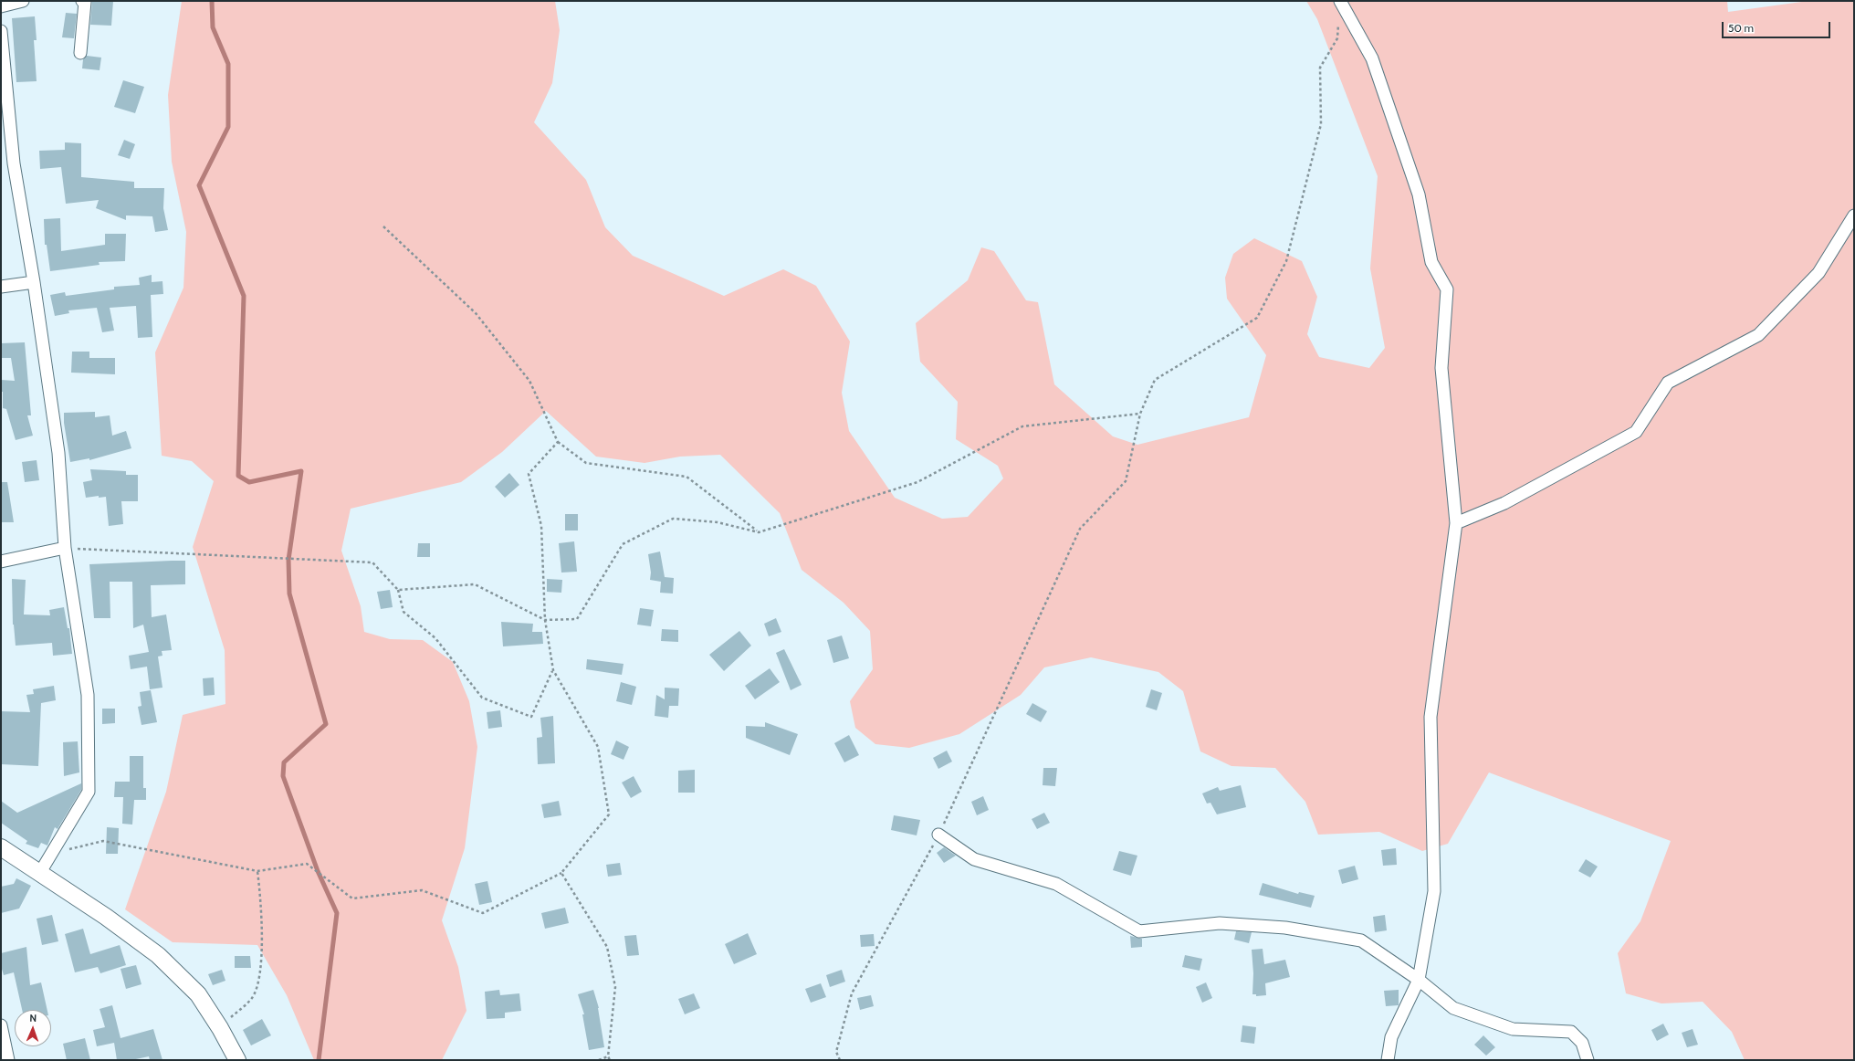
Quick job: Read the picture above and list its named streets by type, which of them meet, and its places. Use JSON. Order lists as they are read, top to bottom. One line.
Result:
{"scale_bar":"50 m","north":"top"}
